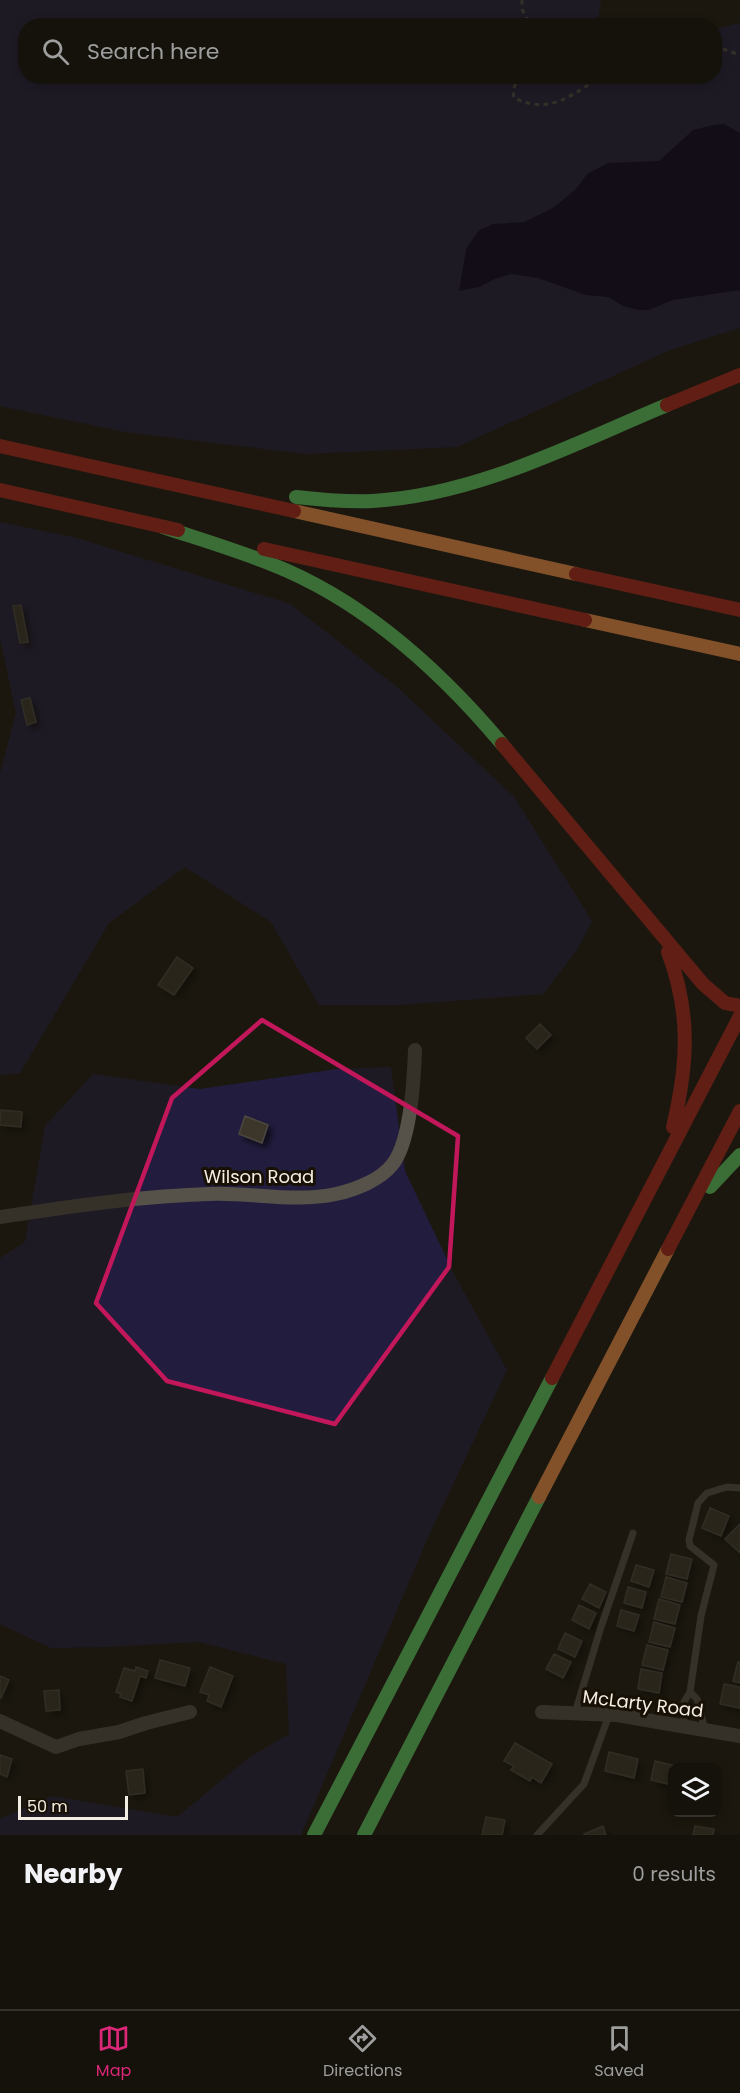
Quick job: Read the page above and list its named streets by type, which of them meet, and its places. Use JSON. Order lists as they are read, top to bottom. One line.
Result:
{"streets":{"street":["Wilson Road","McLarty Road"]},"scale_bar":"50 m","page":{"search":"Search here","scale":"50 m","heading":["Nearby","0 results"],"nav":["Map","Directions","Saved"]}}
